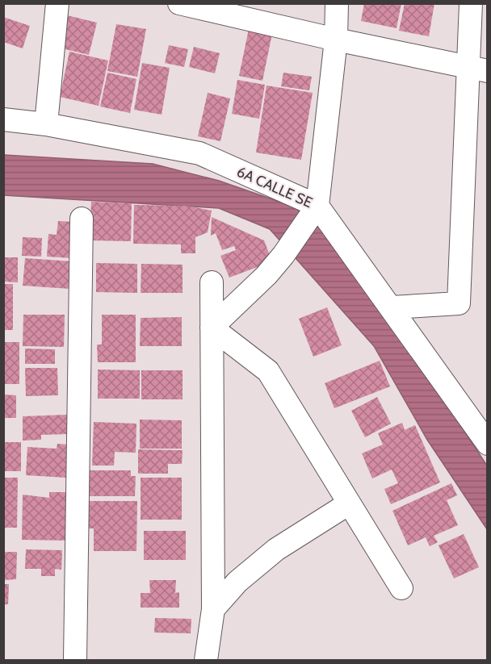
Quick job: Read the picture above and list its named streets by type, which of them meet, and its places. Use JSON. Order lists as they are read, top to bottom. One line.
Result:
{"streets":{"street":["6A CALLE SE"]}}
